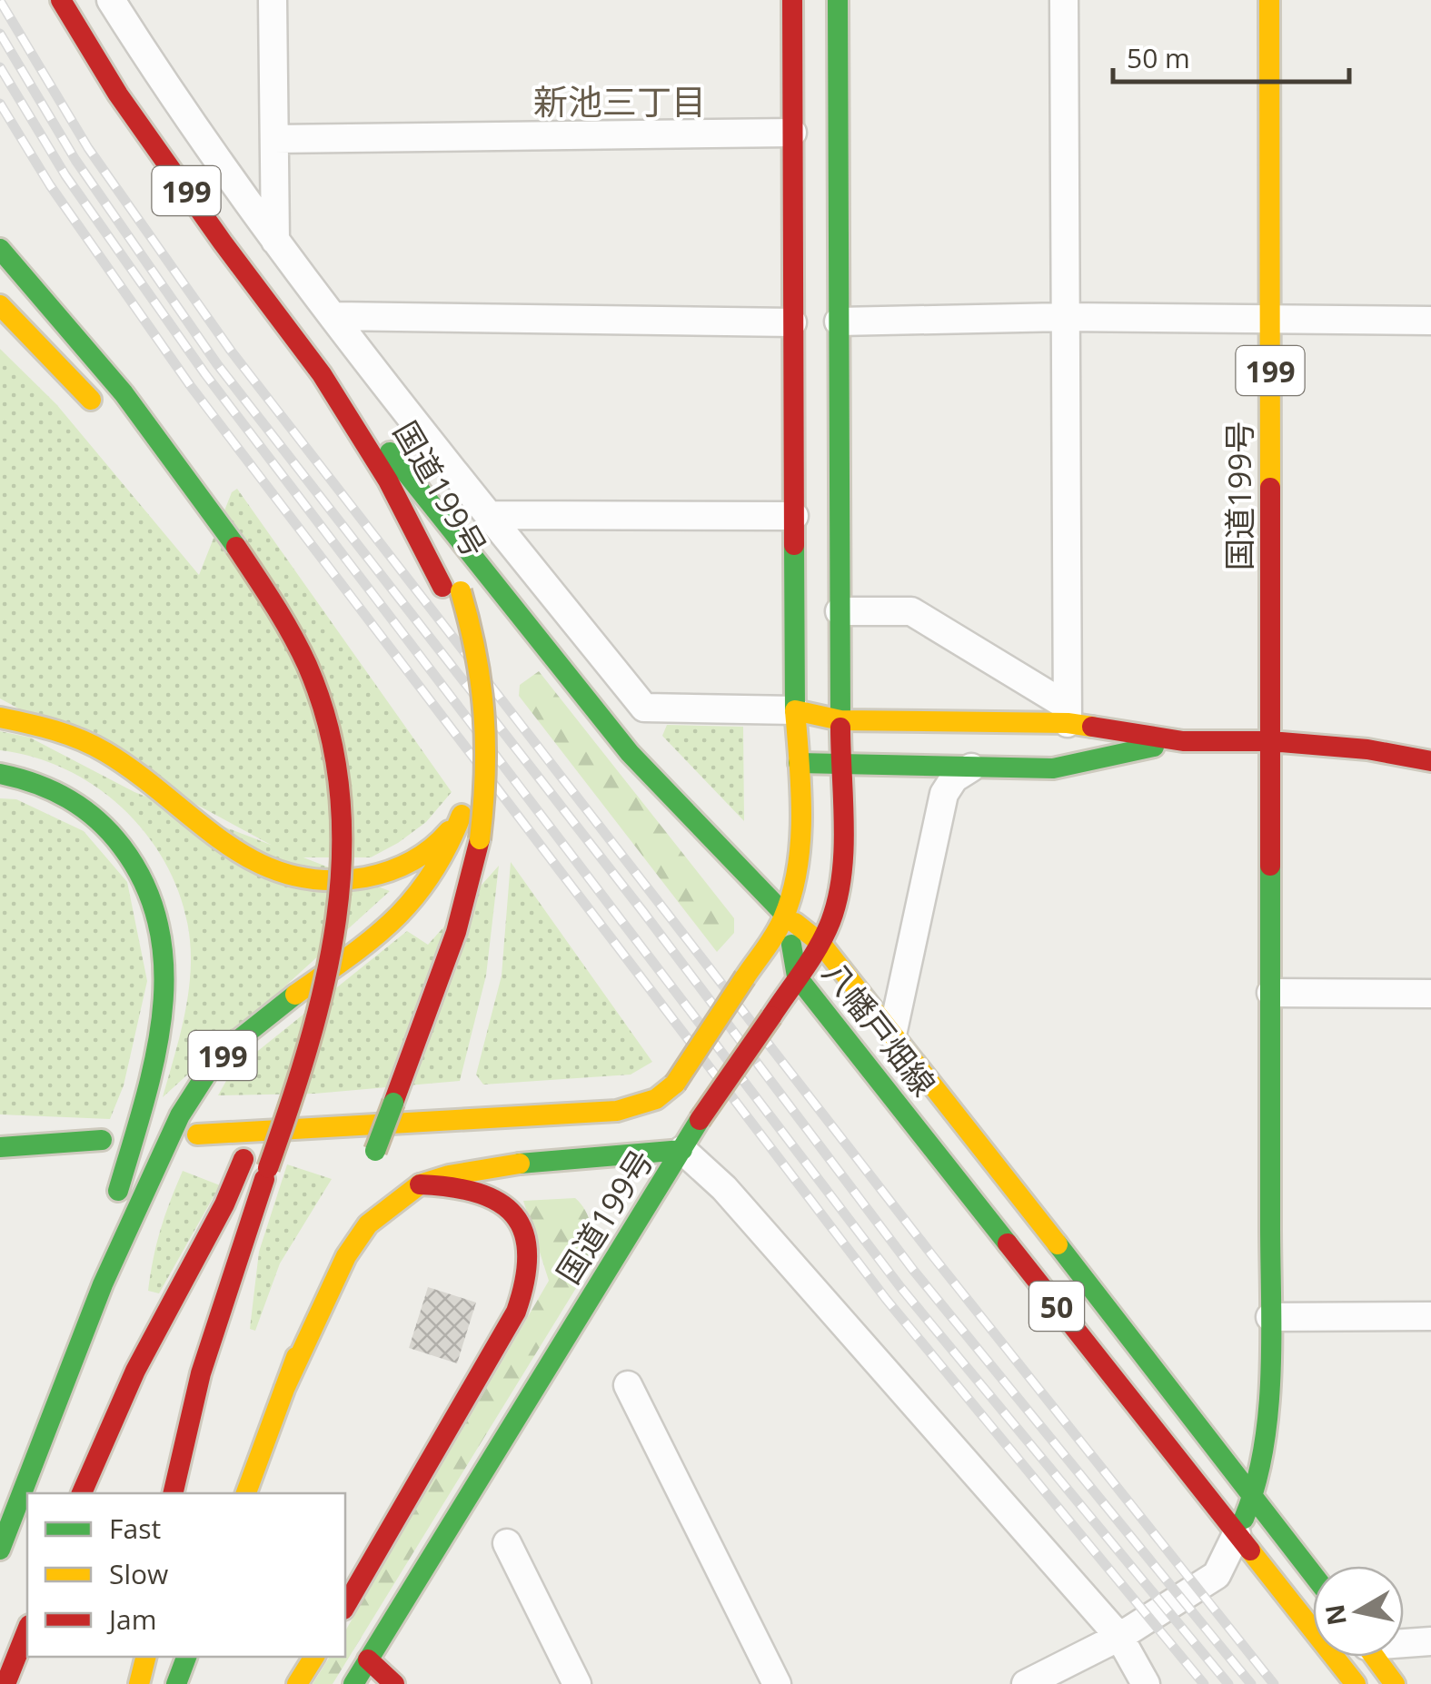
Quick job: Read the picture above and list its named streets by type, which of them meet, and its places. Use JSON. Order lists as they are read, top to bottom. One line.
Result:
{"streets":{"main road":["199","国道199号","八幡戸畑線","50"]},"crossings":[["国道199号","八幡戸畑線"]],"districts":["新池三丁目"],"legend":["Fast","Slow","Jam"],"scale_bar":"50 m","north":"left"}
